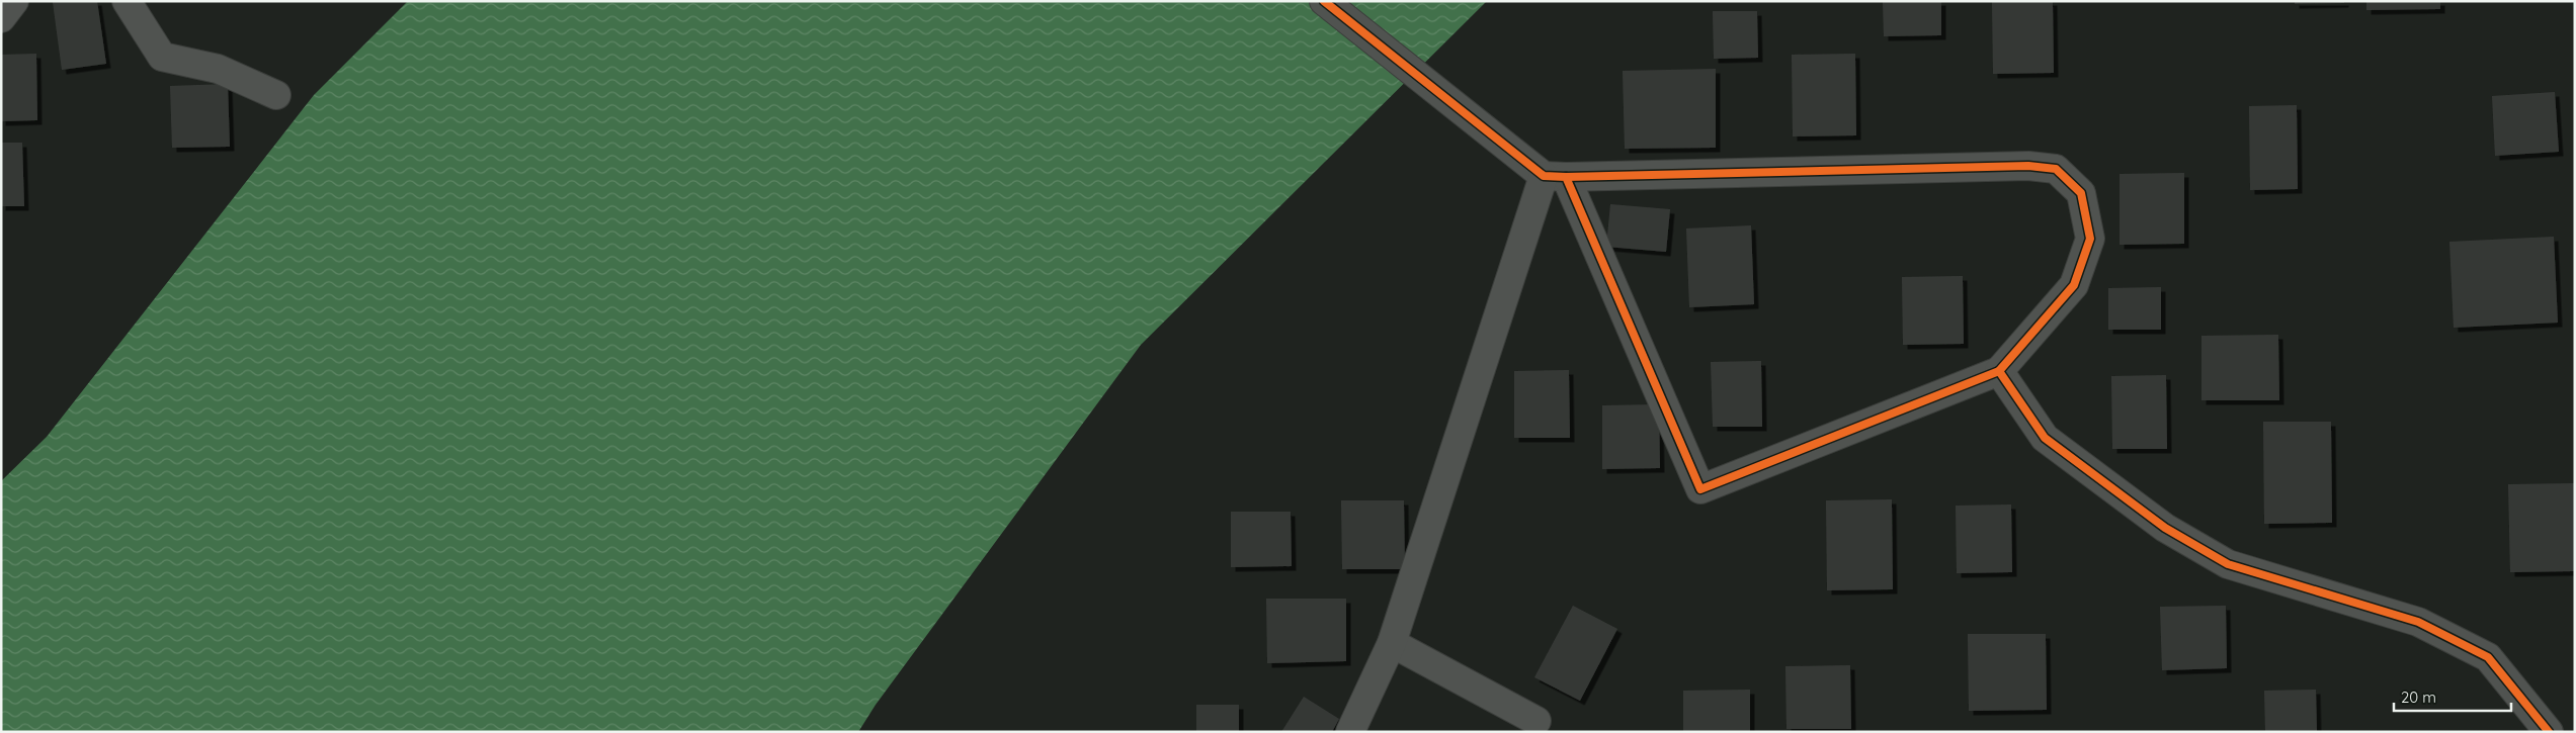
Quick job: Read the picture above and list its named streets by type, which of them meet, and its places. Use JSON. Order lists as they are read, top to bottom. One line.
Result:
{"scale_bar":"20 m"}
